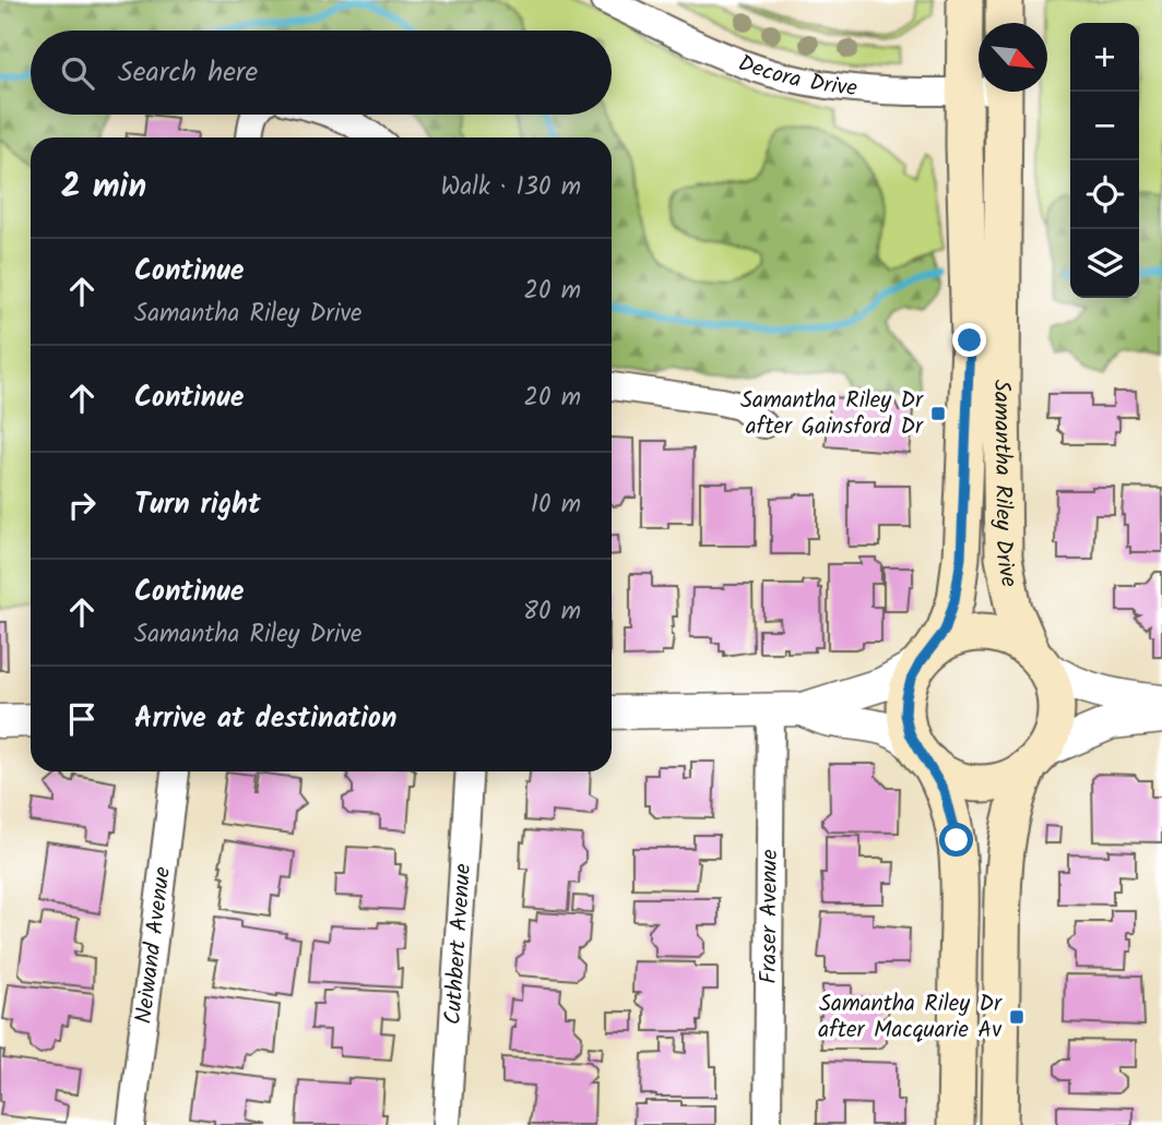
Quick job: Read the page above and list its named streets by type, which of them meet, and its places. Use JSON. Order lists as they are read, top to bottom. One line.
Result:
{"streets":{"main road":["Samantha Riley Drive"],"street":["Decora Drive","Fraser Avenue","Neiwand Avenue","Cuthbert Avenue"]},"crossings":[["Decora Drive","Samantha Riley Drive"]],"places":{"transit":["Samantha Riley Dr after Gainsford Dr","Samantha Riley Dr after Macquarie Av"]},"north":"bottom right","page":{"map_buttons":["+","−"],"search":"Search here","heading":["2 min","Walk · 130 m"],"list":[["Continue","Samantha Riley Drive","20 m"],["Continue","20 m"],["Turn right","10 m"],["Continue","Samantha Riley Drive","80 m"],"Arrive at destination"]}}
